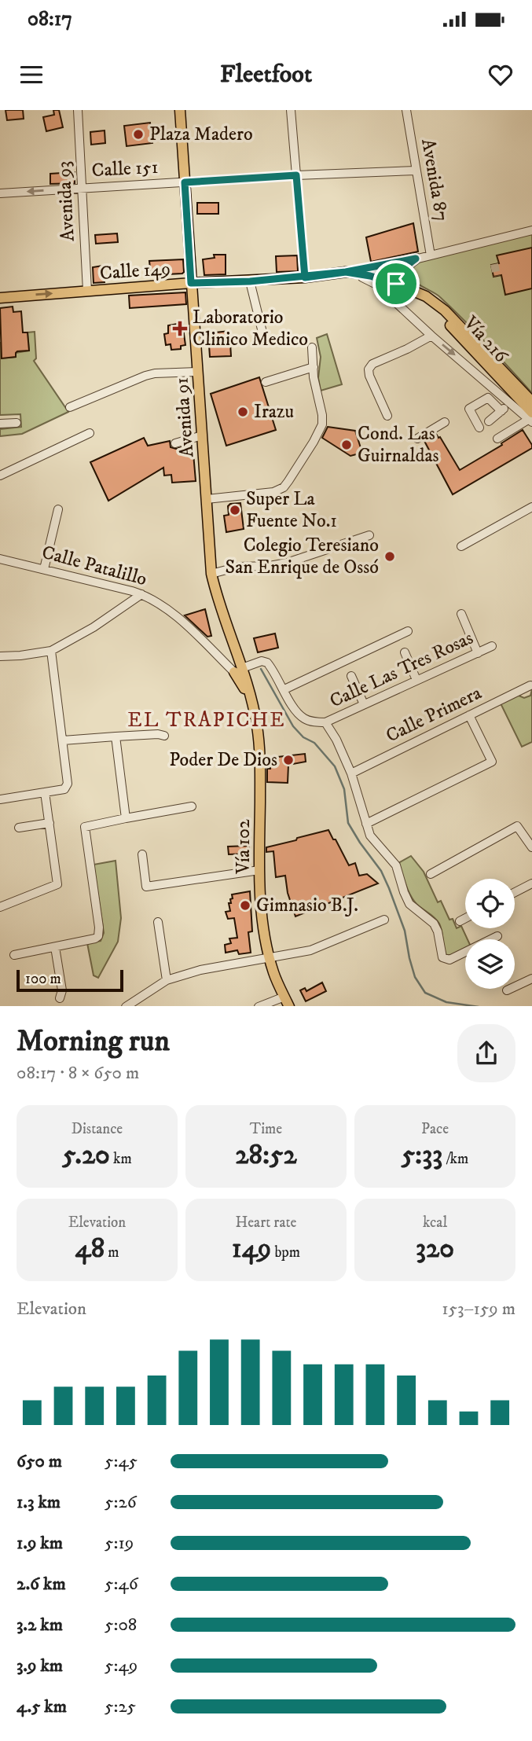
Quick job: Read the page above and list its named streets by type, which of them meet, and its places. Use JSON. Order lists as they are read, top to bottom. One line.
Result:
{"streets":{"main road":["Calle 149","Vía 216","Avenida 91","Vía 102"],"street":["Calle 151","Avenida 87","Avenida 93","Calle Patalillo","Calle Las Tres Rosas","Calle Primera"]},"crossings":[["Calle 151","Avenida 87"],["Calle 151","Avenida 93"],["Calle 151","Avenida 91"],["Avenida 87","Calle 149"],["Avenida 93","Calle 149"],["Calle 149","Vía 216"],["Calle 149","Avenida 91"],["Avenida 91","Calle Patalillo"],["Avenida 91","Vía 102"]],"districts":["EL TRAPICHE"],"places":{"other":["Plaza Madero","Irazu","Cond. Las Guirnaldas","Super La Fuente No.1","Colegio Teresiano San Enrique de Ossó","Poder De Dios","Gimnasio B.J."],"health":["Laboratorio Clinico Medico"]},"scale_bar":"100 m","page":{"status":"08:17","header":"Fleetfoot","scale":"100 m","heading":["Morning run","08:17 · 8 × 650 m"],"stats":[["Distance","5.20 km"],["Time","28:52"],["Pace","5:33 /km"],["Elevation","48 m"],["Heart rate","149 bpm"],["kcal","320"]],"chart":["Elevation","153–159 m"],"list":[{"name":"650 m","note":"5:45"},{"name":"1.3 km","note":"5:26"},{"name":"1.9 km","note":"5:19"},{"name":"2.6 km","note":"5:46"},{"name":"3.2 km","note":"5:08"},{"name":"3.9 km","note":"5:49"},{"name":"4.5 km","note":"5:25"}]}}
